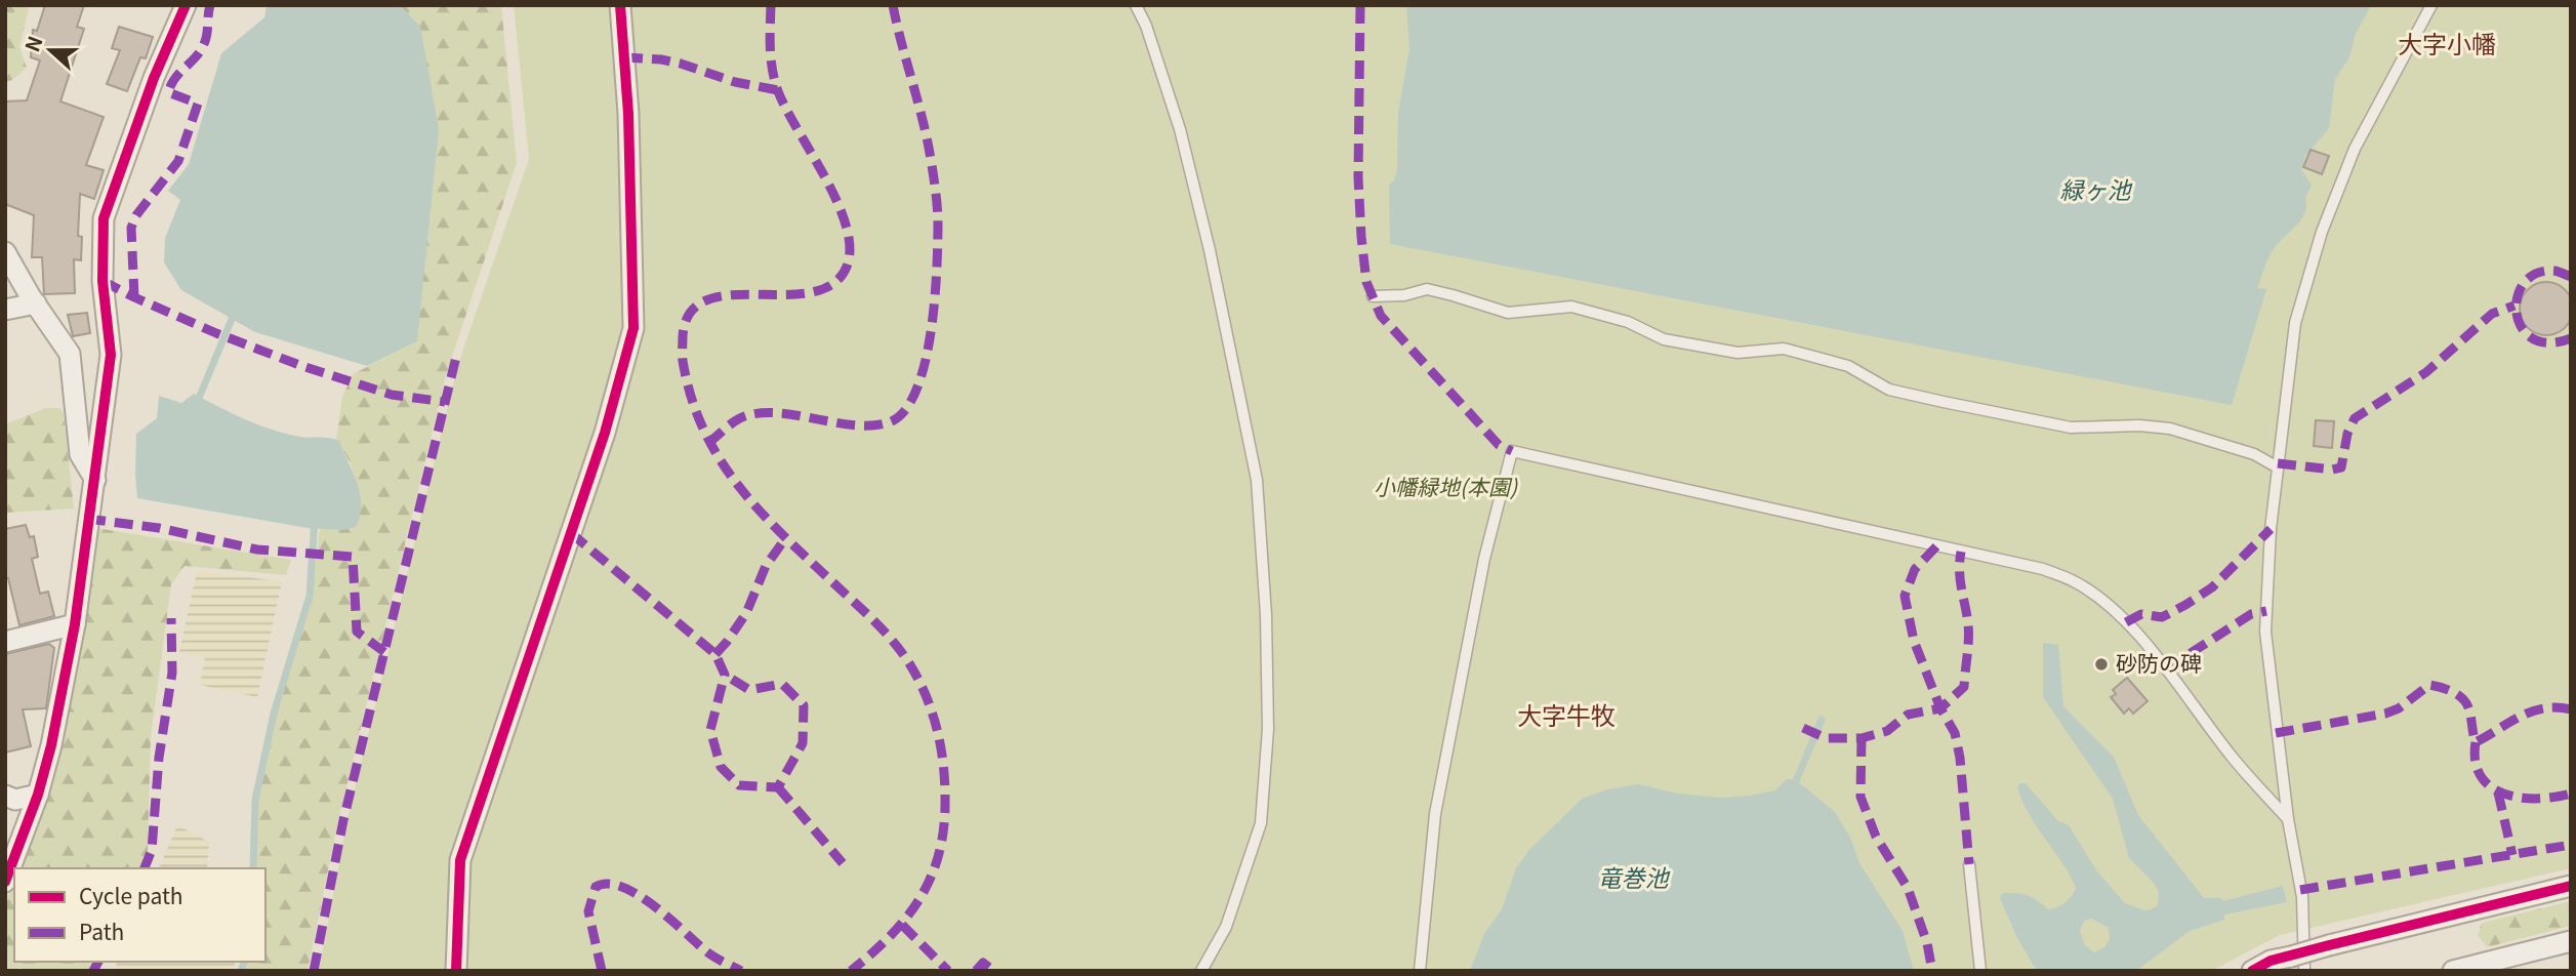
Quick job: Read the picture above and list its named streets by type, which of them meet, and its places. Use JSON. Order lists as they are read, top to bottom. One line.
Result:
{"districts":["大字小幡","大字牛牧"],"water":["緑ヶ池","竜巻池"],"parks":["小幡緑地(本園)"],"places":["砂防の碑"],"legend":["Cycle path","Path"],"north":"left"}
